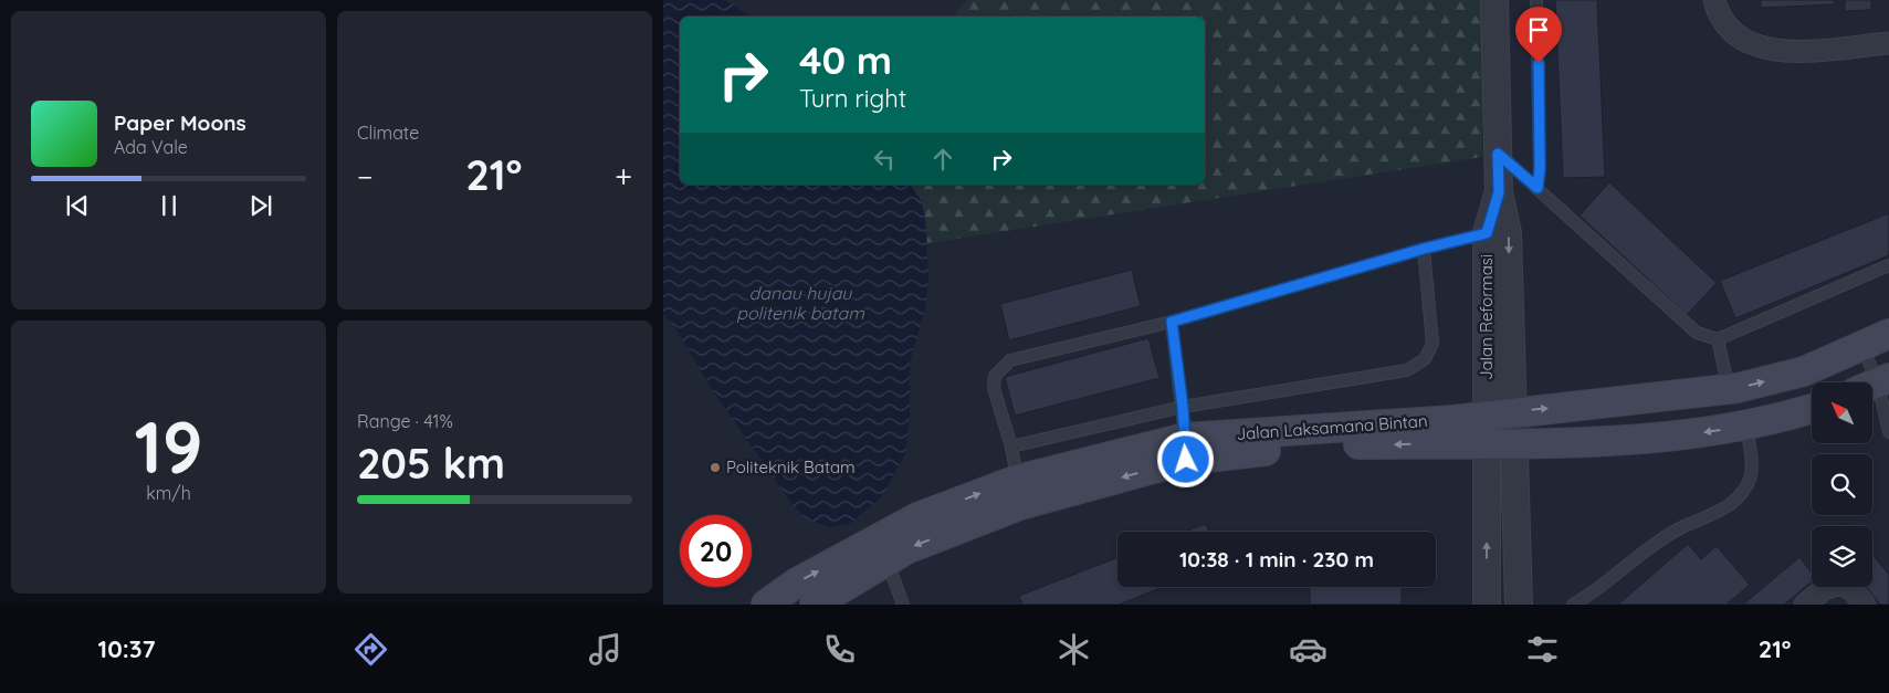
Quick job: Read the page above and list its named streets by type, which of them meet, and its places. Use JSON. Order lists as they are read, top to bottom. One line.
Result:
{"streets":{"main road":["Jalan Laksamana Bintan"],"street":["Jalan Reformasi"]},"crossings":[["Jalan Reformasi","Jalan Laksamana Bintan"]],"water":["danau hujau politenik batam"],"places":["Politeknik Batam"],"north":"top left","page":{"tile":["Climate",["19","km/h"],["Range · 41%","205 km"]],"turn":["40 m","Turn right"],"song":["Paper Moons","Ada Vale"],"heat":["−","21°","+"],"limit":"20","trip":"10:38 · 1 min · 230 m","tabs":["10:37","21°"]}}
